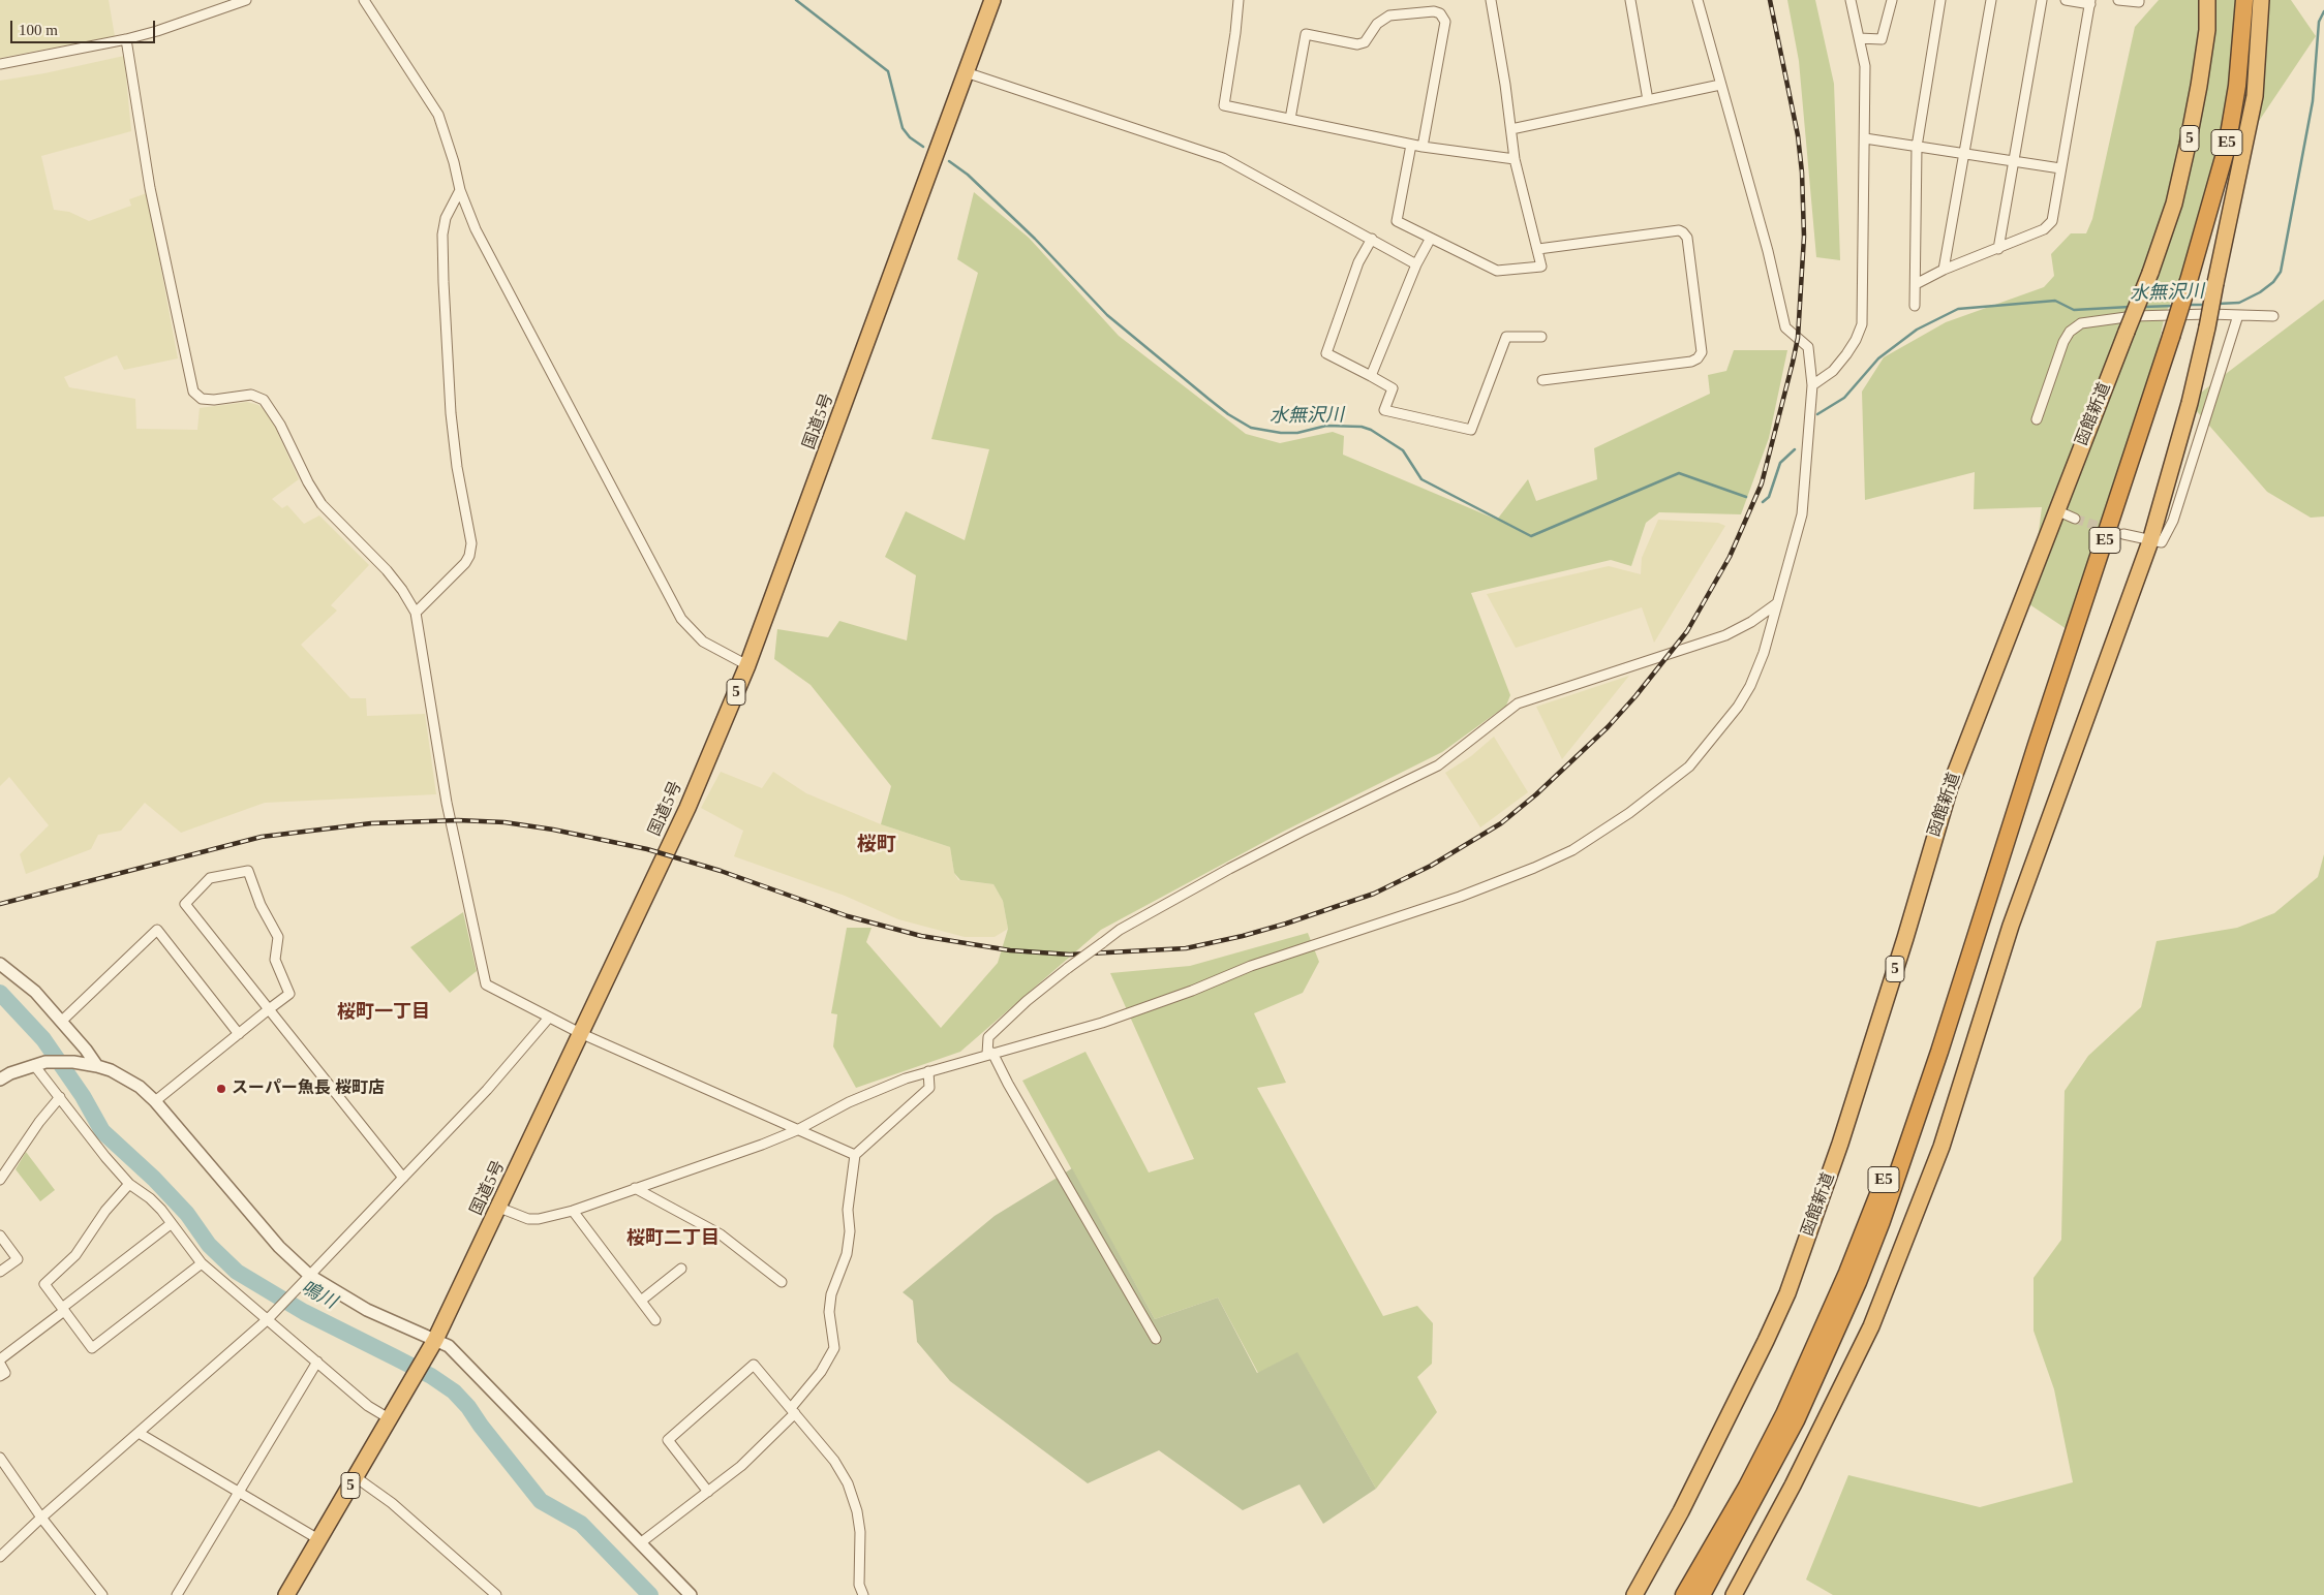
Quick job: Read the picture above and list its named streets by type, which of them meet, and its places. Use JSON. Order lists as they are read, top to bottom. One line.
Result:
{"streets":{"highway":["5","E5","函館新道","国道5号"]},"districts":["桜町","桜町一丁目","桜町二丁目"],"water":["水無沢川","鳴川"],"places":["スーパー魚長 桜町店"],"scale_bar":"100 m"}
